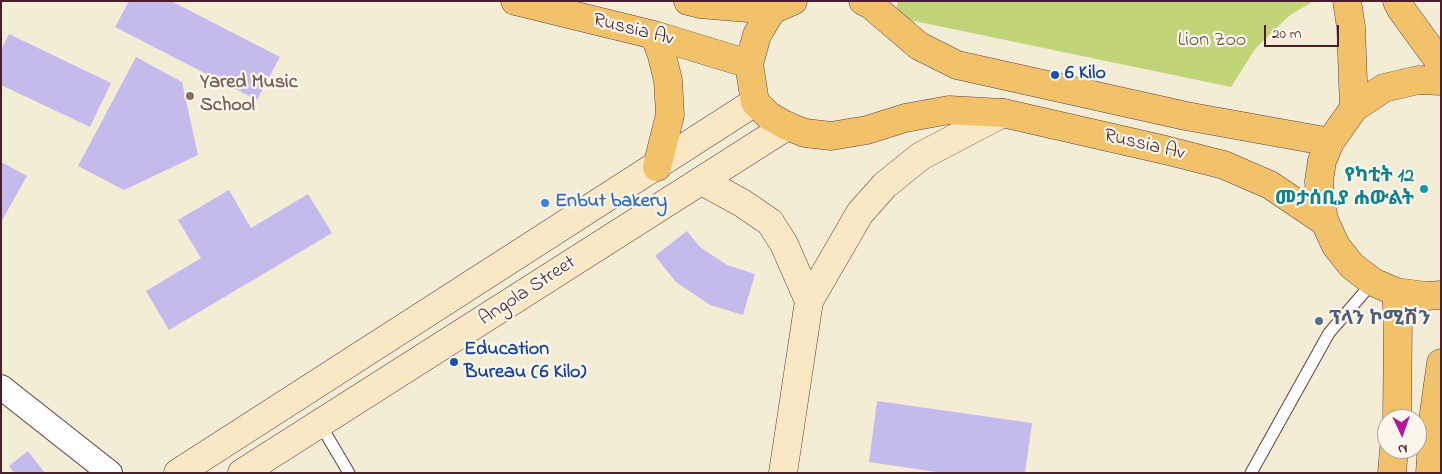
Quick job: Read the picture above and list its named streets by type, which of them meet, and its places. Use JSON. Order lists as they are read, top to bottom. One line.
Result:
{"streets":{"main road":["Russia Av","Angola Street"]},"crossings":[["Russia Av","Angola Street"]],"parks":["Lion Zoo"],"places":["6 Kilo","Yared Music School","የካቲት 12 መታሰቢያ ሐውልት","Enbut bakery","ፕላን ኮሚሽን","Education Bureau (6 Kilo)"],"scale_bar":"20 m","north":"bottom"}
